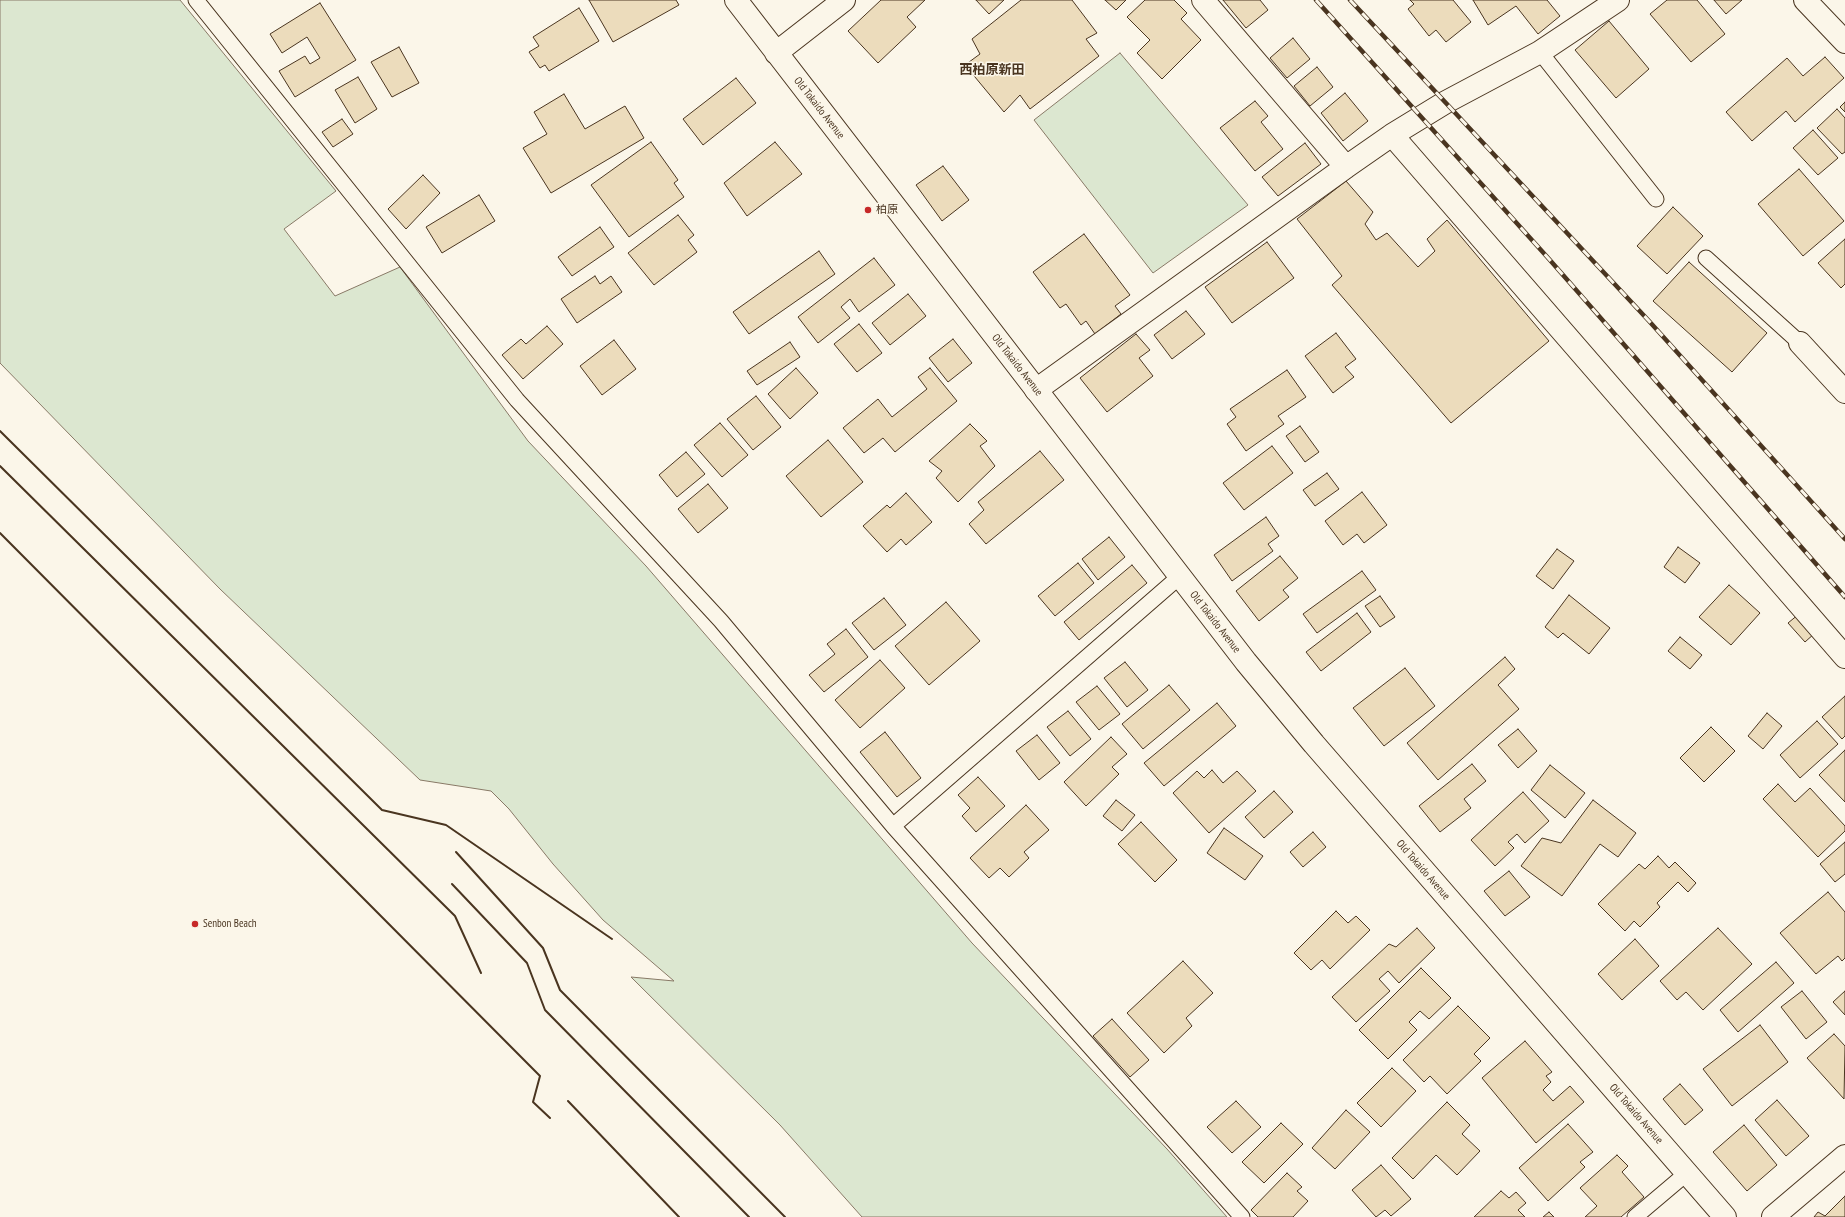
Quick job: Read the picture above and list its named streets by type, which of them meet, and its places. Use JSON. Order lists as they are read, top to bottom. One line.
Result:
{"streets":{"main road":["Old Tokaido Avenue"]},"districts":["西柏原新田"],"places":["柏原","Senbon Beach"]}
